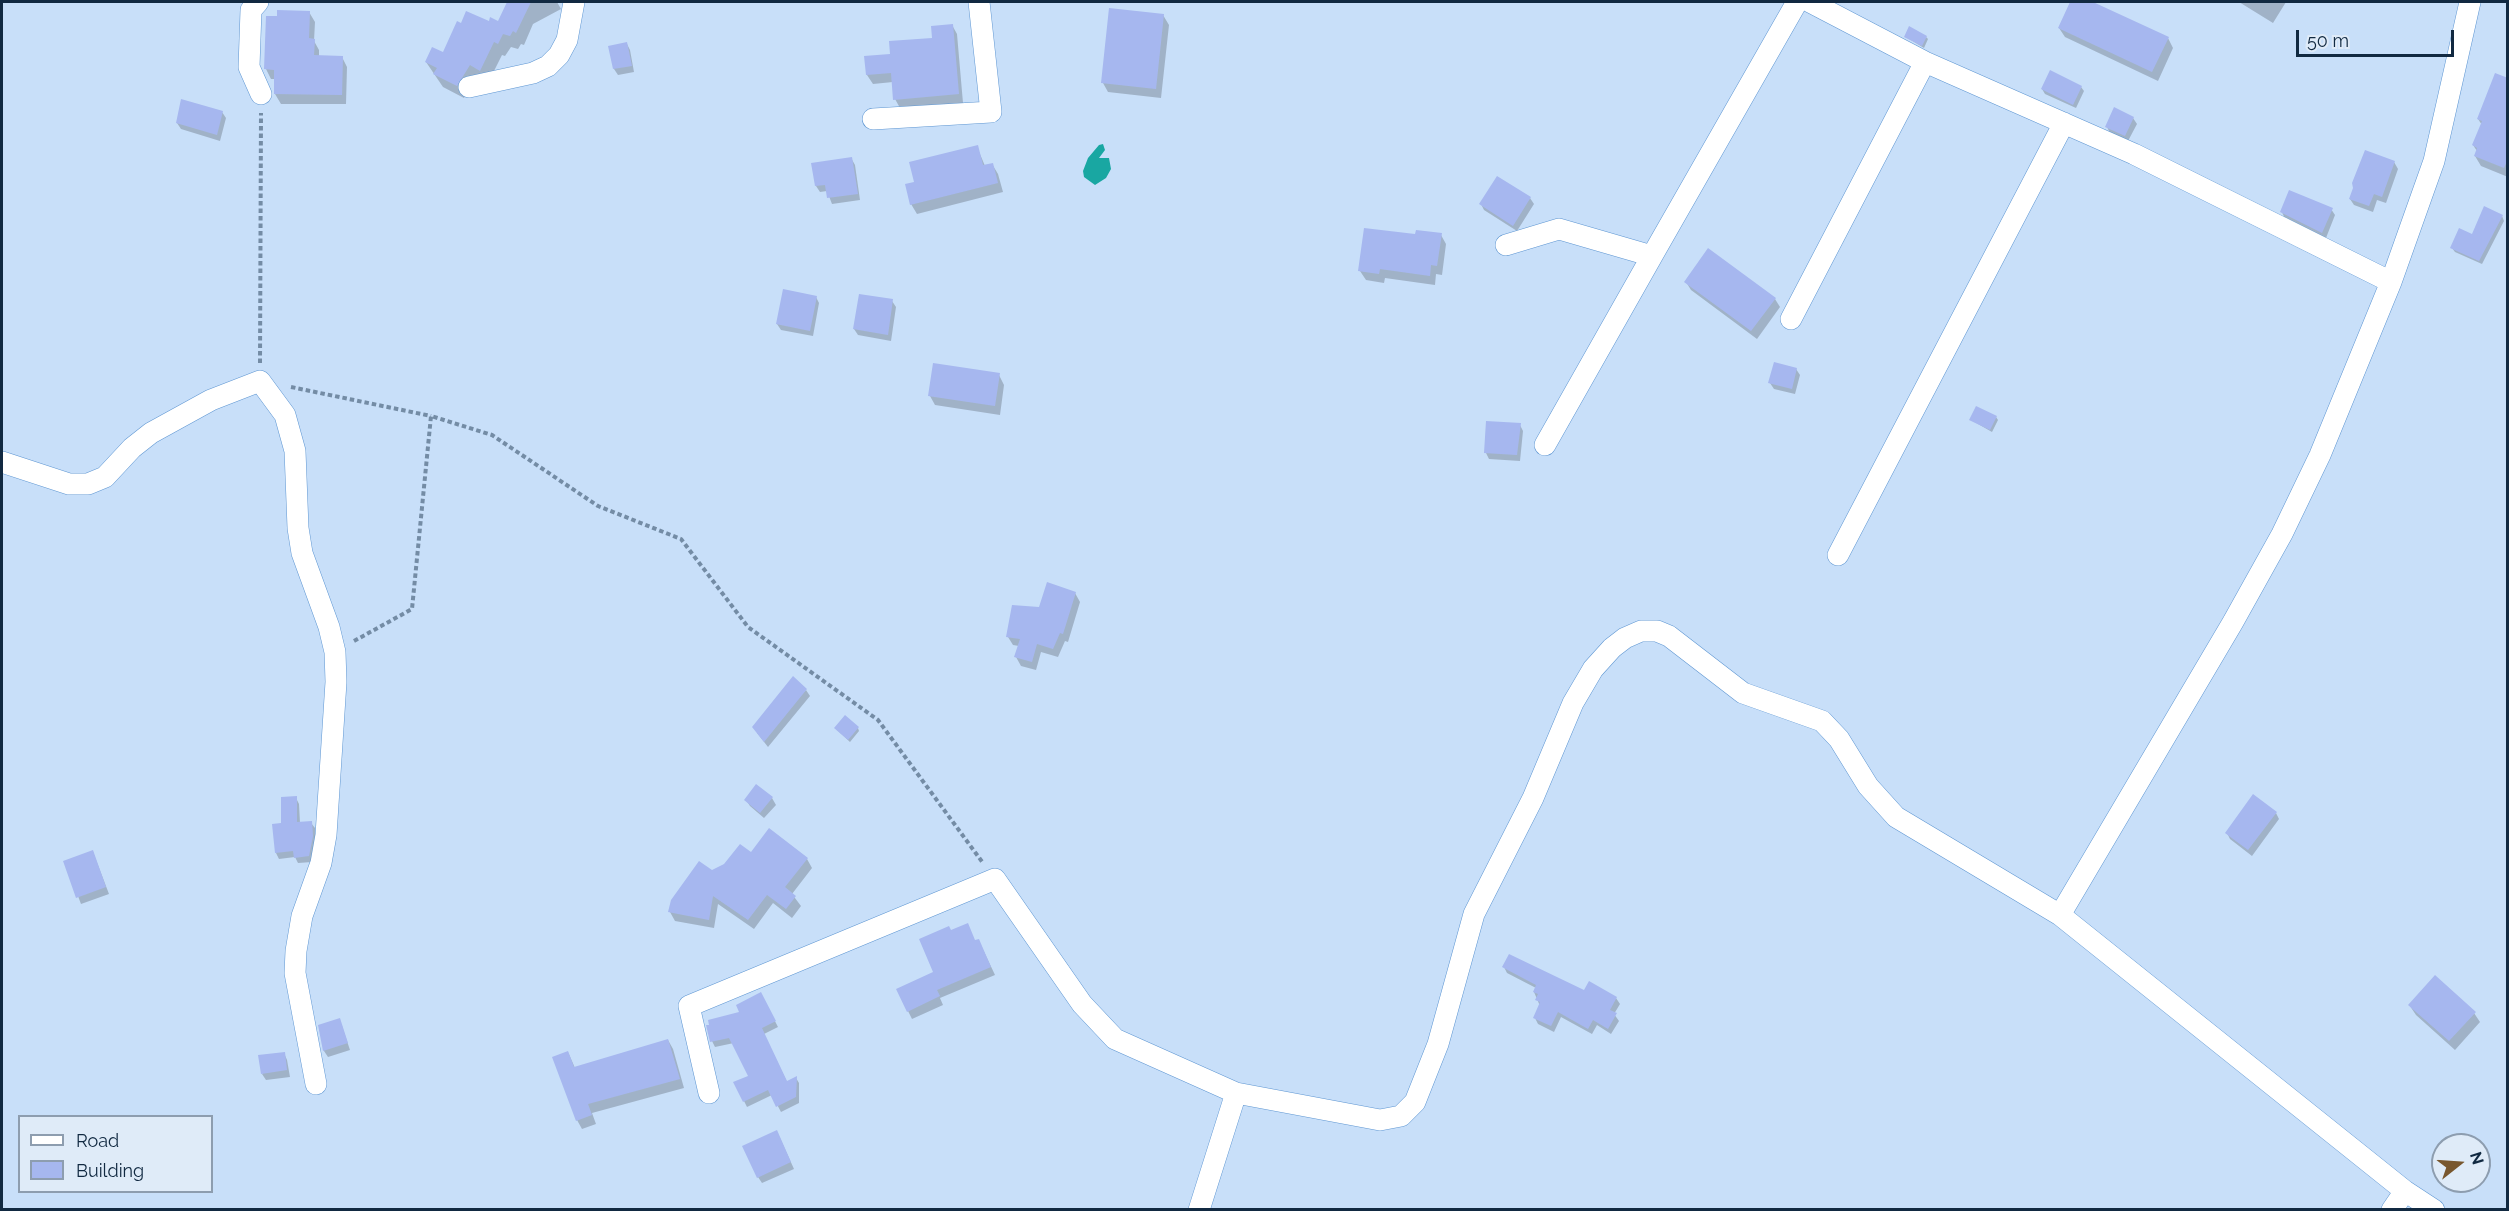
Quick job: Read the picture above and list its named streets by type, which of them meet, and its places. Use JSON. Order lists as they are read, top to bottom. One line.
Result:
{"legend":["Road","Building"],"scale_bar":"50 m","north":"right"}
